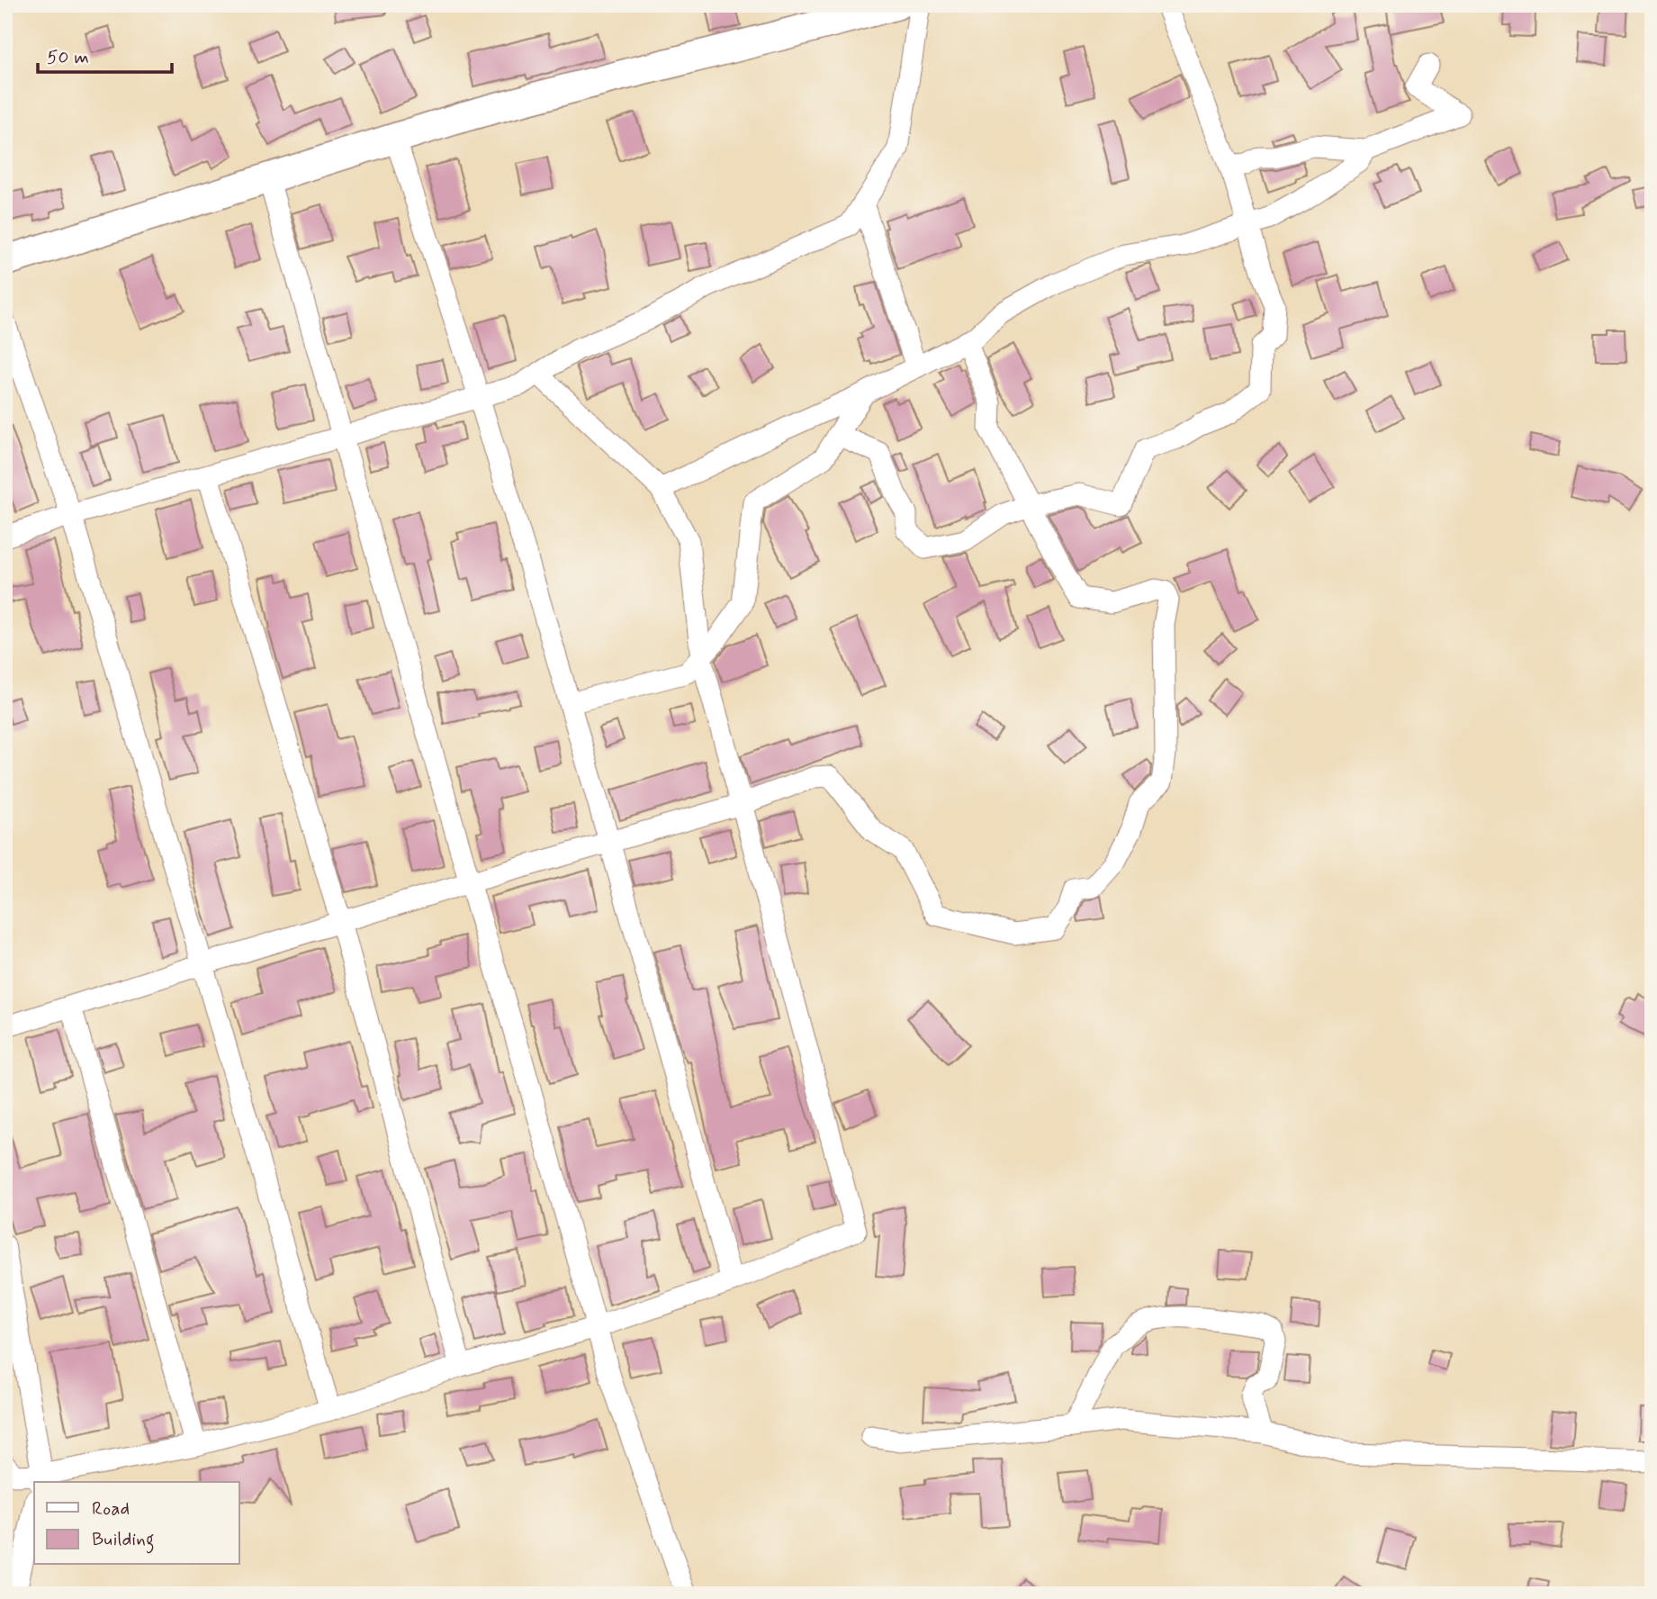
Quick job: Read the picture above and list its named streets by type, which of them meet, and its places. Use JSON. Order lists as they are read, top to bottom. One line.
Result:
{"legend":["Road","Building"],"scale_bar":"50 m"}
